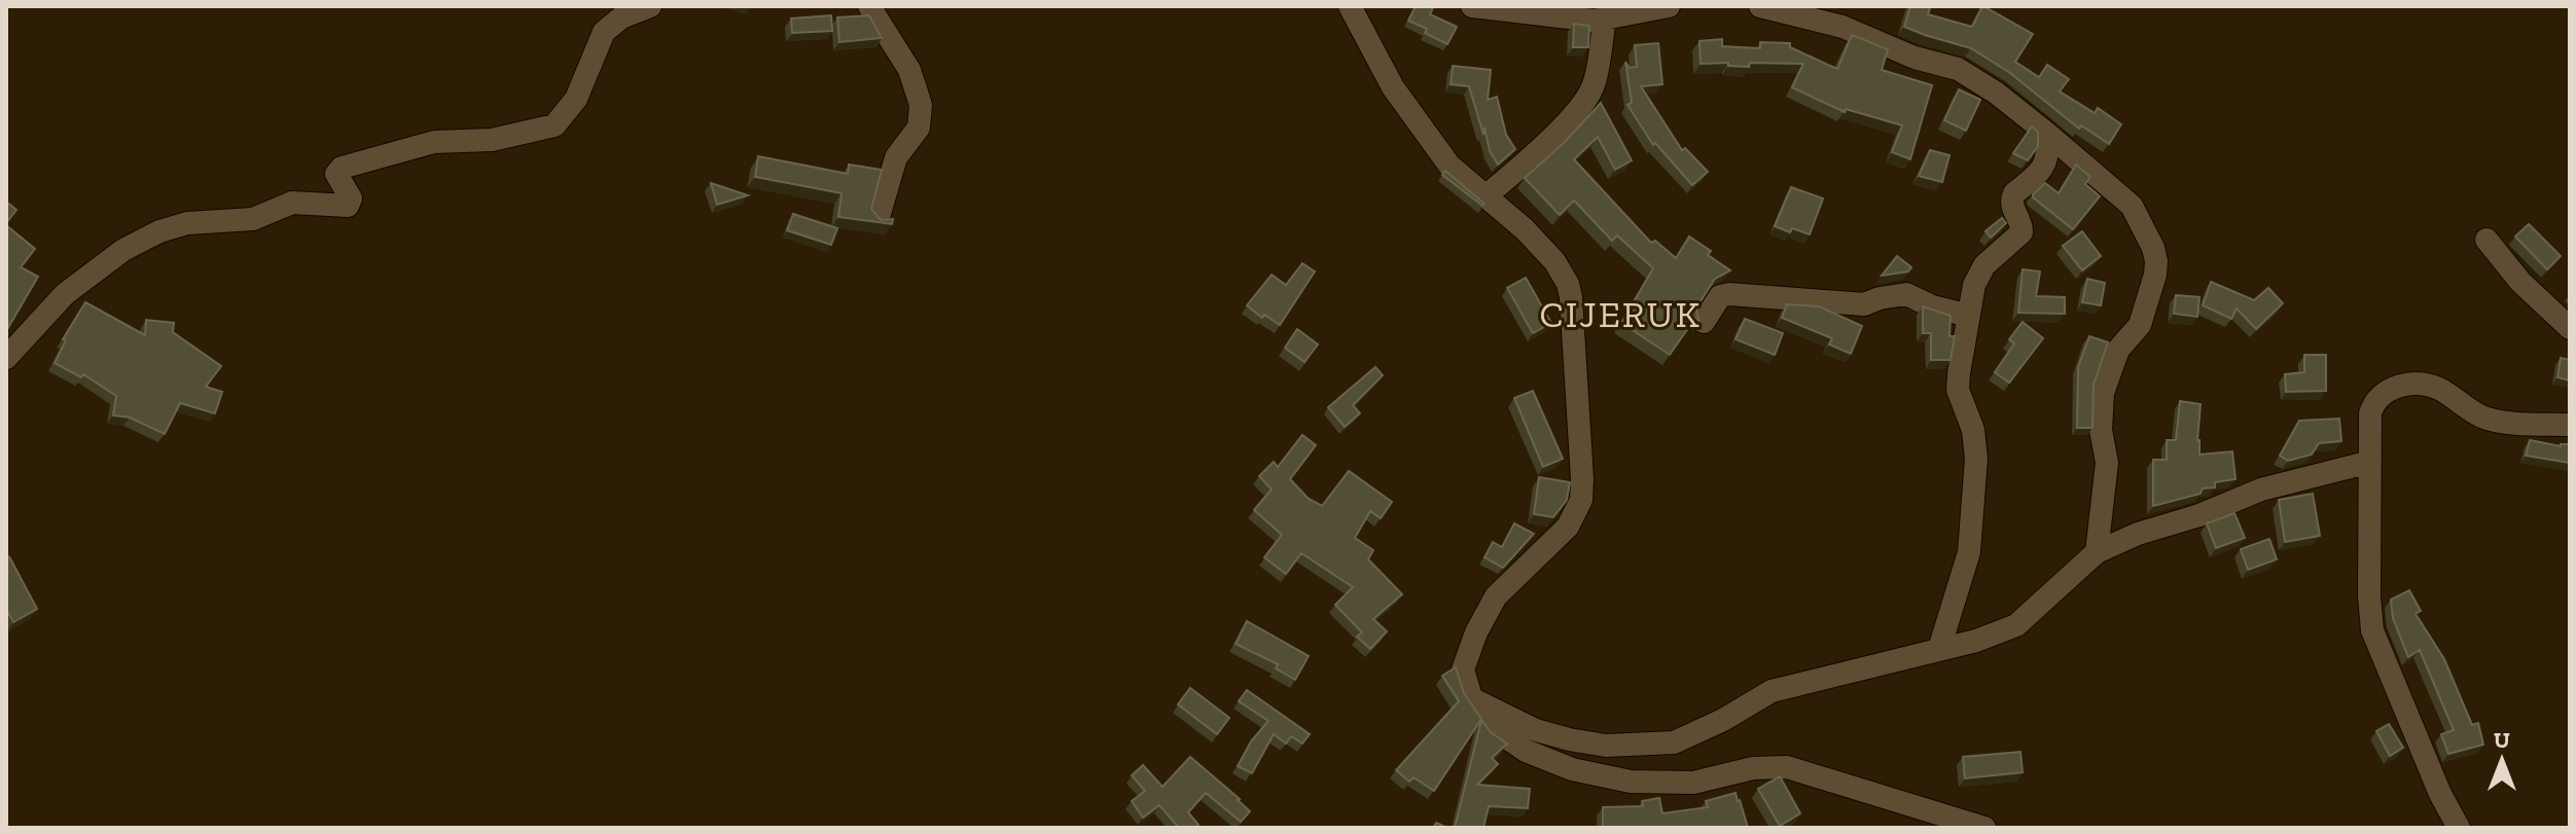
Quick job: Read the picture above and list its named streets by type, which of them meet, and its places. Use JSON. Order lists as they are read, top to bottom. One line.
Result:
{"districts":["CIJERUK"],"north":"top"}
